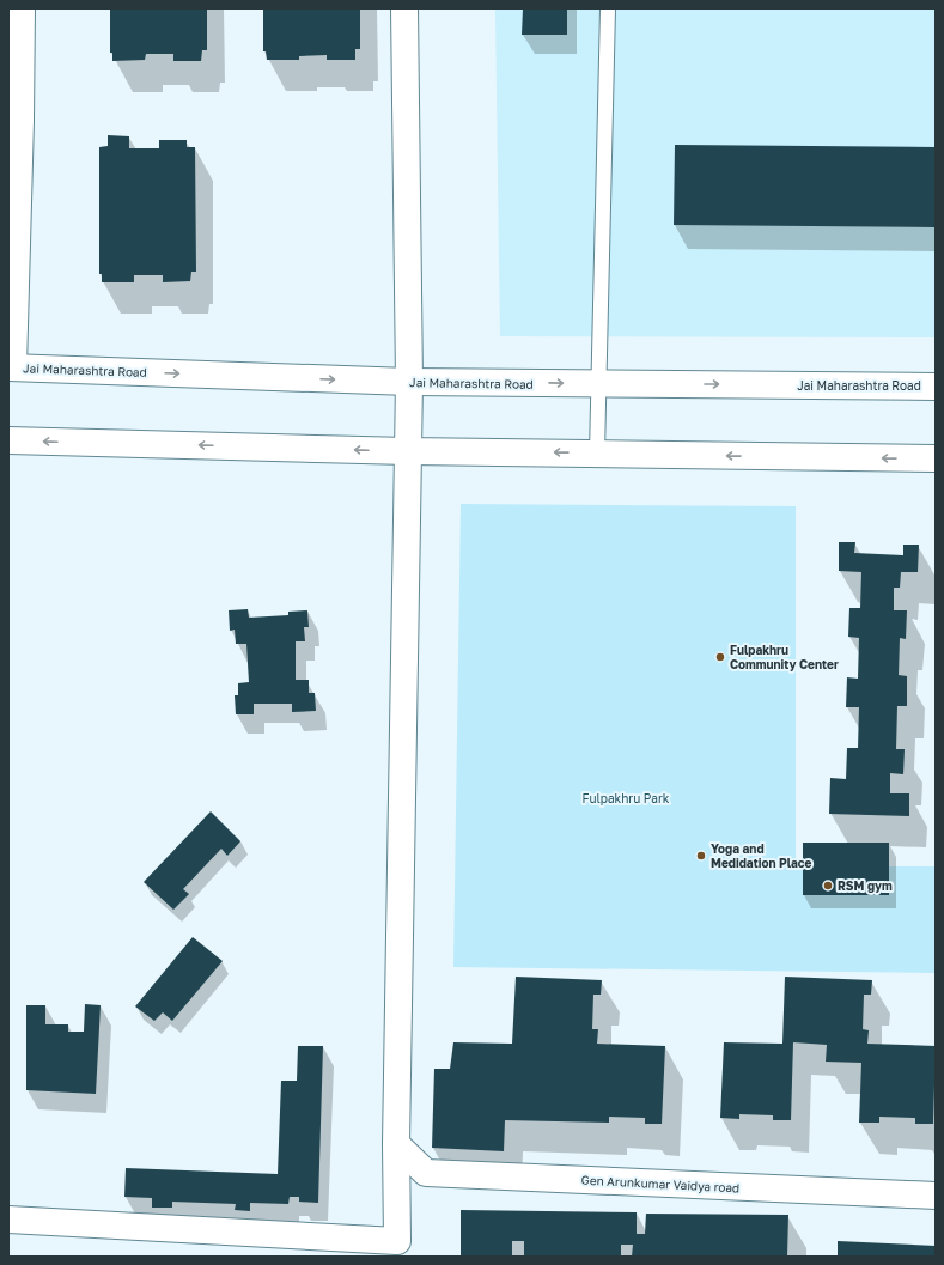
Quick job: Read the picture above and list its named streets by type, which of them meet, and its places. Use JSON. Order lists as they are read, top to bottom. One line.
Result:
{"streets":{"street":["Jai Maharashtra Road","Gen Arunkumar Vaidya road"]},"parks":["Fulpakhru Park"],"places":["Fulpakhru Community Center","Yoga and Medidation Place","RSM gym"]}
